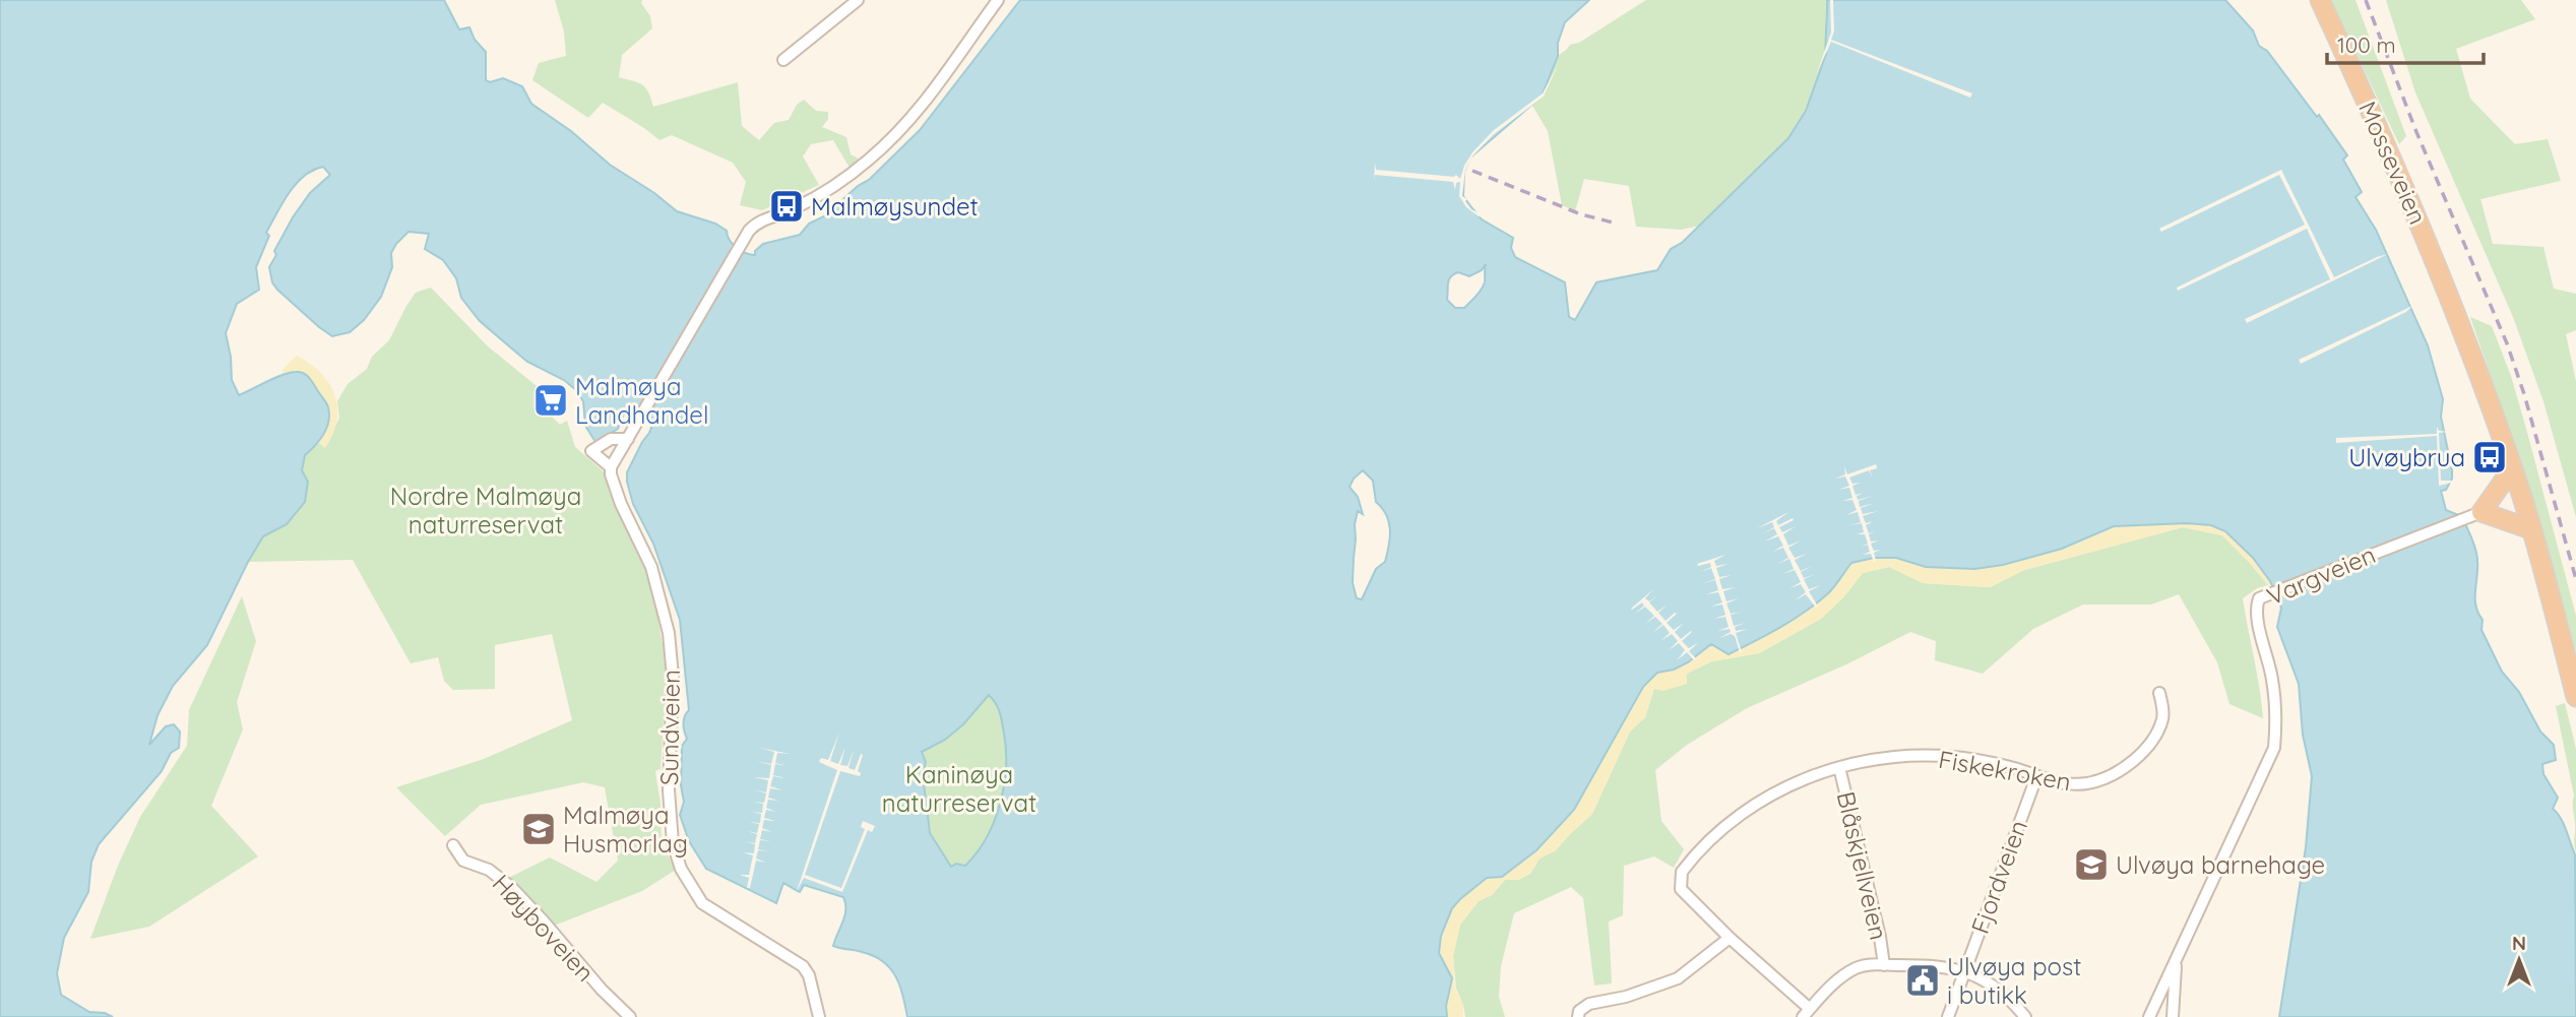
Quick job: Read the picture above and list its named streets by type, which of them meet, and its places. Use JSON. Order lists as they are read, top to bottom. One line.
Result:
{"streets":{"highway":["Mosseveien"],"street":["Vargveien","Sundveien","Fiskekroken","Blåskjellveien","Fjordveien","Høyboveien"]},"crossings":[["Fiskekroken","Blåskjellveien"],["Fiskekroken","Fjordveien"]],"parks":["Nordre Malmøya naturreservat","Kaninøya naturreservat"],"places":{"bus stop":["Malmøysundet","Ulvøybrua"],"supermarket":["Malmøya Landhandel"],"school or university":["Malmøya Husmorlag","Ulvøya barnehage"],"public building":["Ulvøya post i butikk"]},"scale_bar":"100 m","north":"top"}
